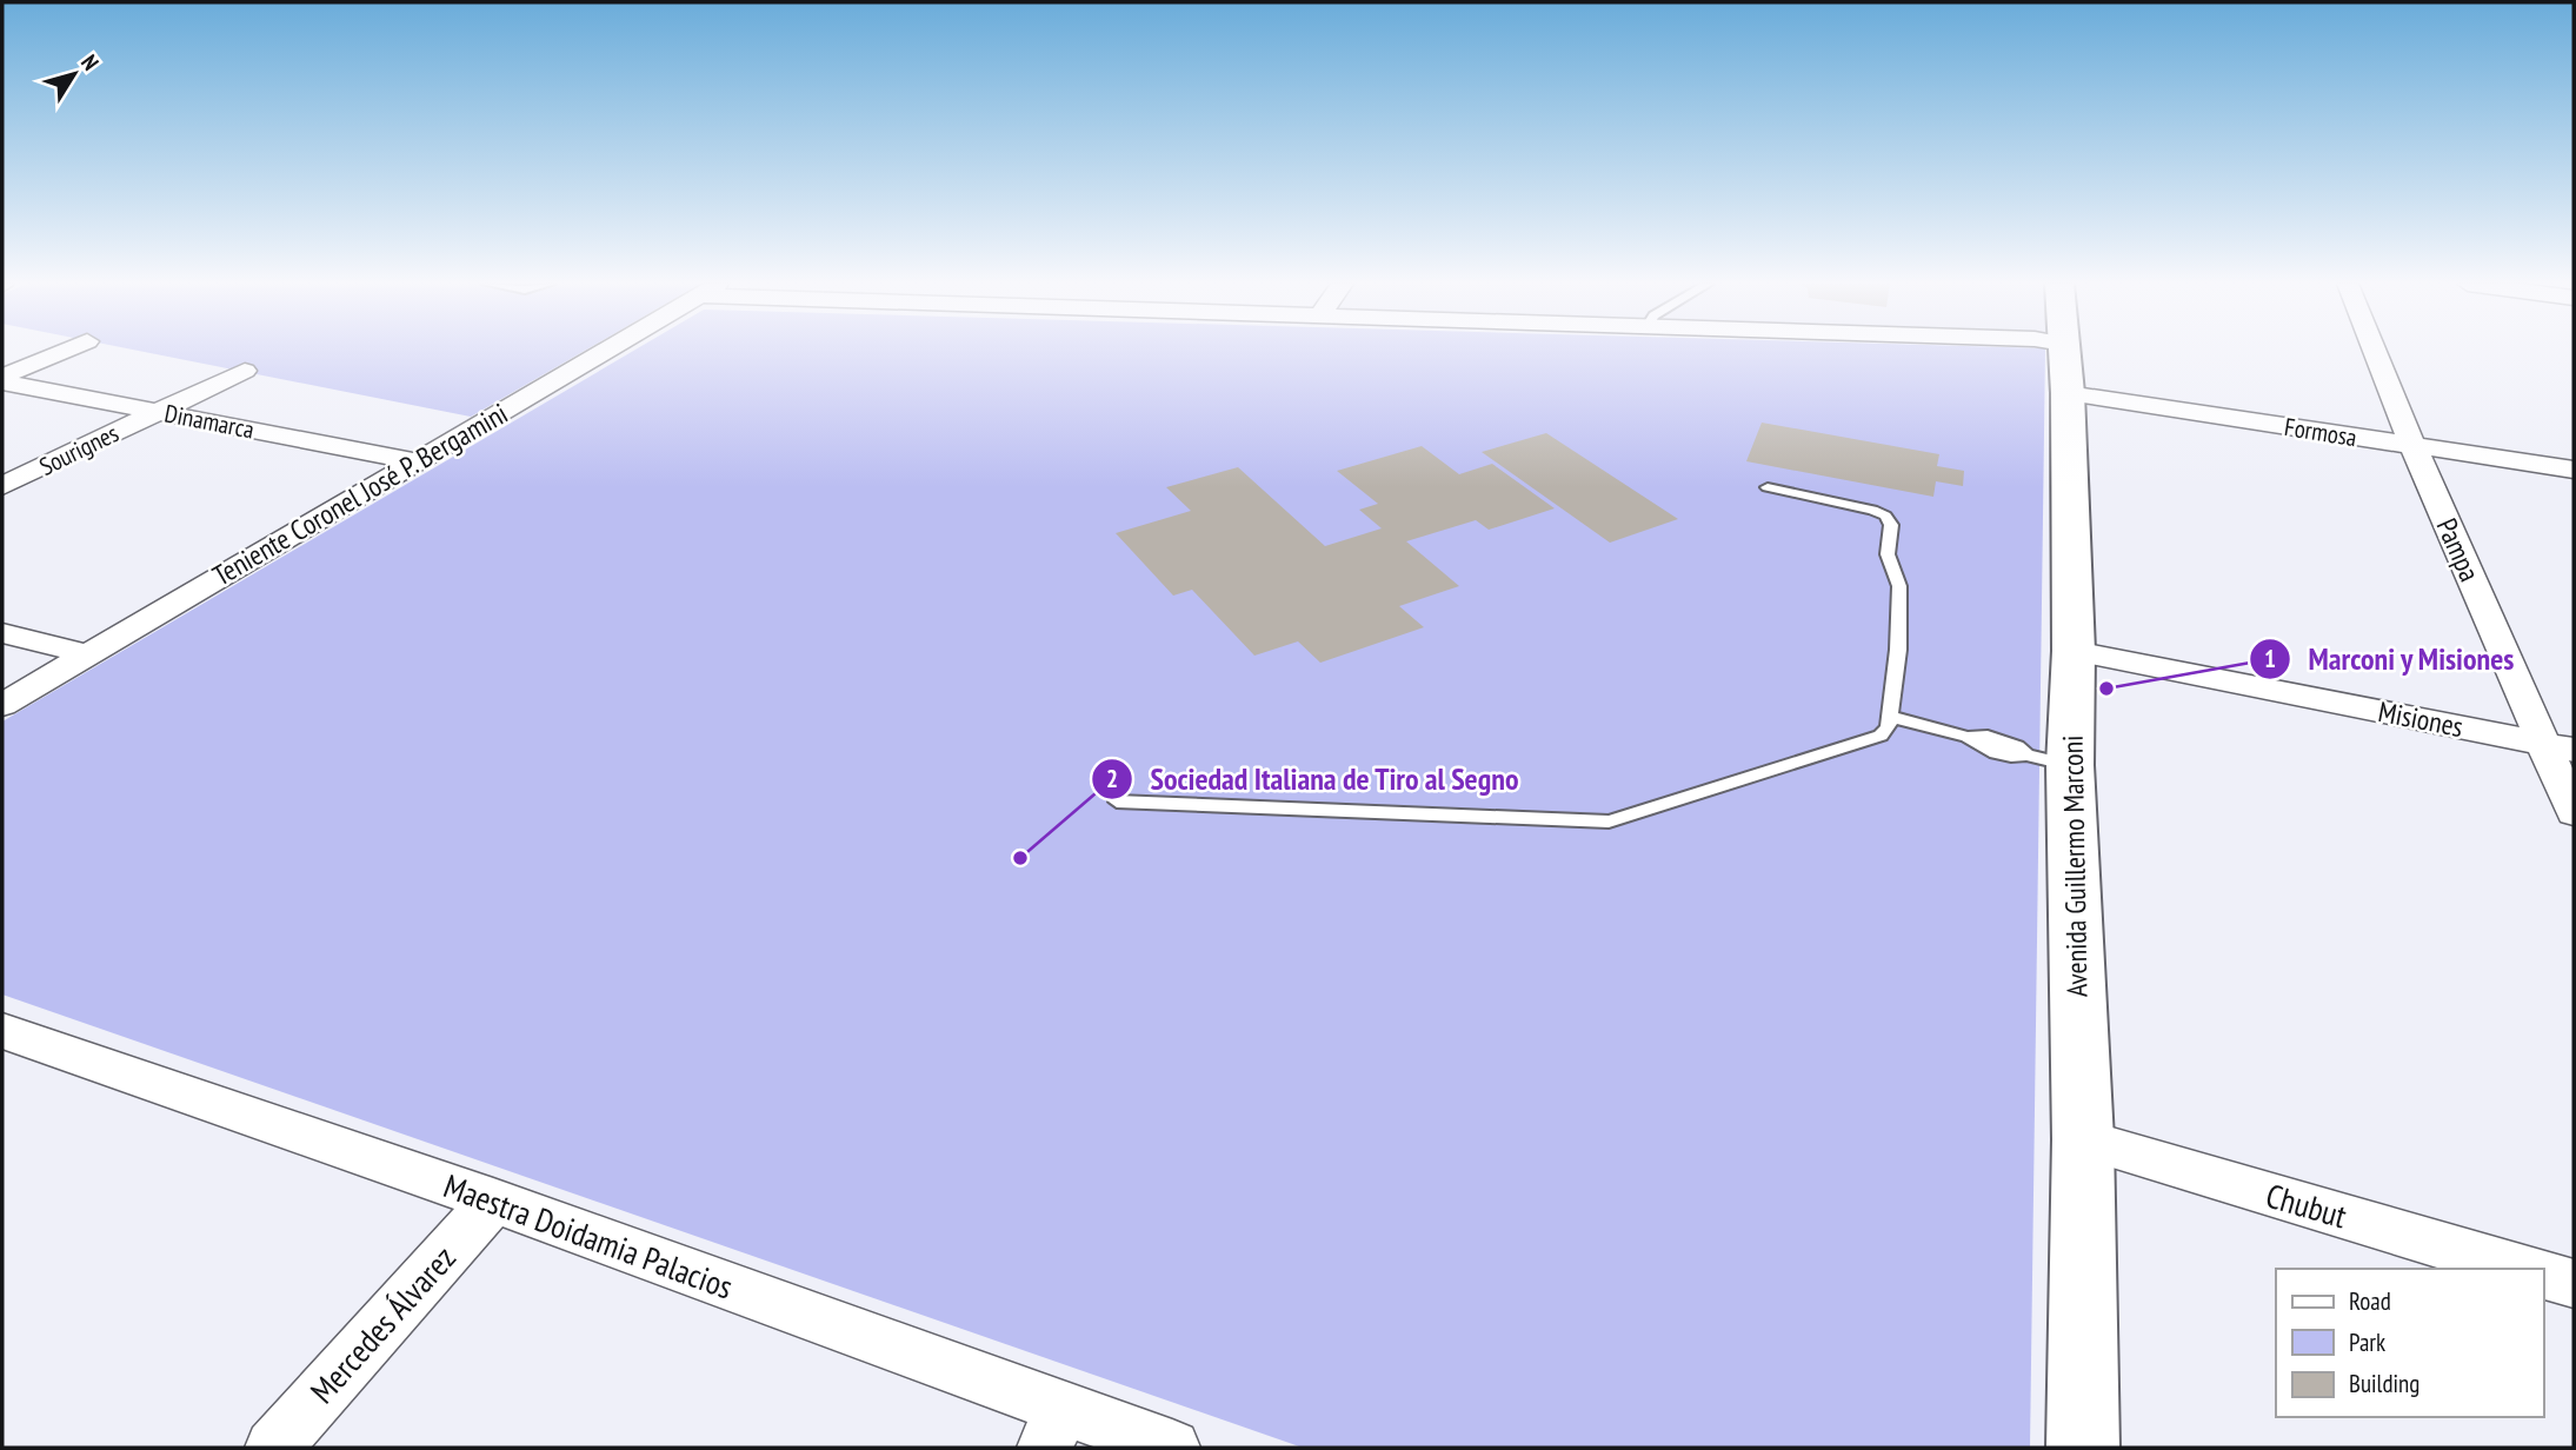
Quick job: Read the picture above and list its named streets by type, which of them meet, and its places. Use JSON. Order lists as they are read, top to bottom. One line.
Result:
{"streets":{"main road":["Avenida Guillermo Marconi"],"street":["Dinamarca","Formosa","Sourignes","Teniente Coronel José P. Bergamini","Pampa","Misiones","Chubut","Maestra Doidamia Palacios","Mercedes Álvarez"]},"crossings":[["Dinamarca","Sourignes"],["Dinamarca","Teniente Coronel José P. Bergamini"],["Formosa","Pampa"],["Formosa","Avenida Guillermo Marconi"],["Pampa","Misiones"],["Misiones","Avenida Guillermo Marconi"],["Avenida Guillermo Marconi","Chubut"],["Maestra Doidamia Palacios","Mercedes Álvarez"]],"places":["Marconi y Misiones","Sociedad Italiana de Tiro al Segno"],"legend":["Road","Park","Building"],"north":"top right"}
